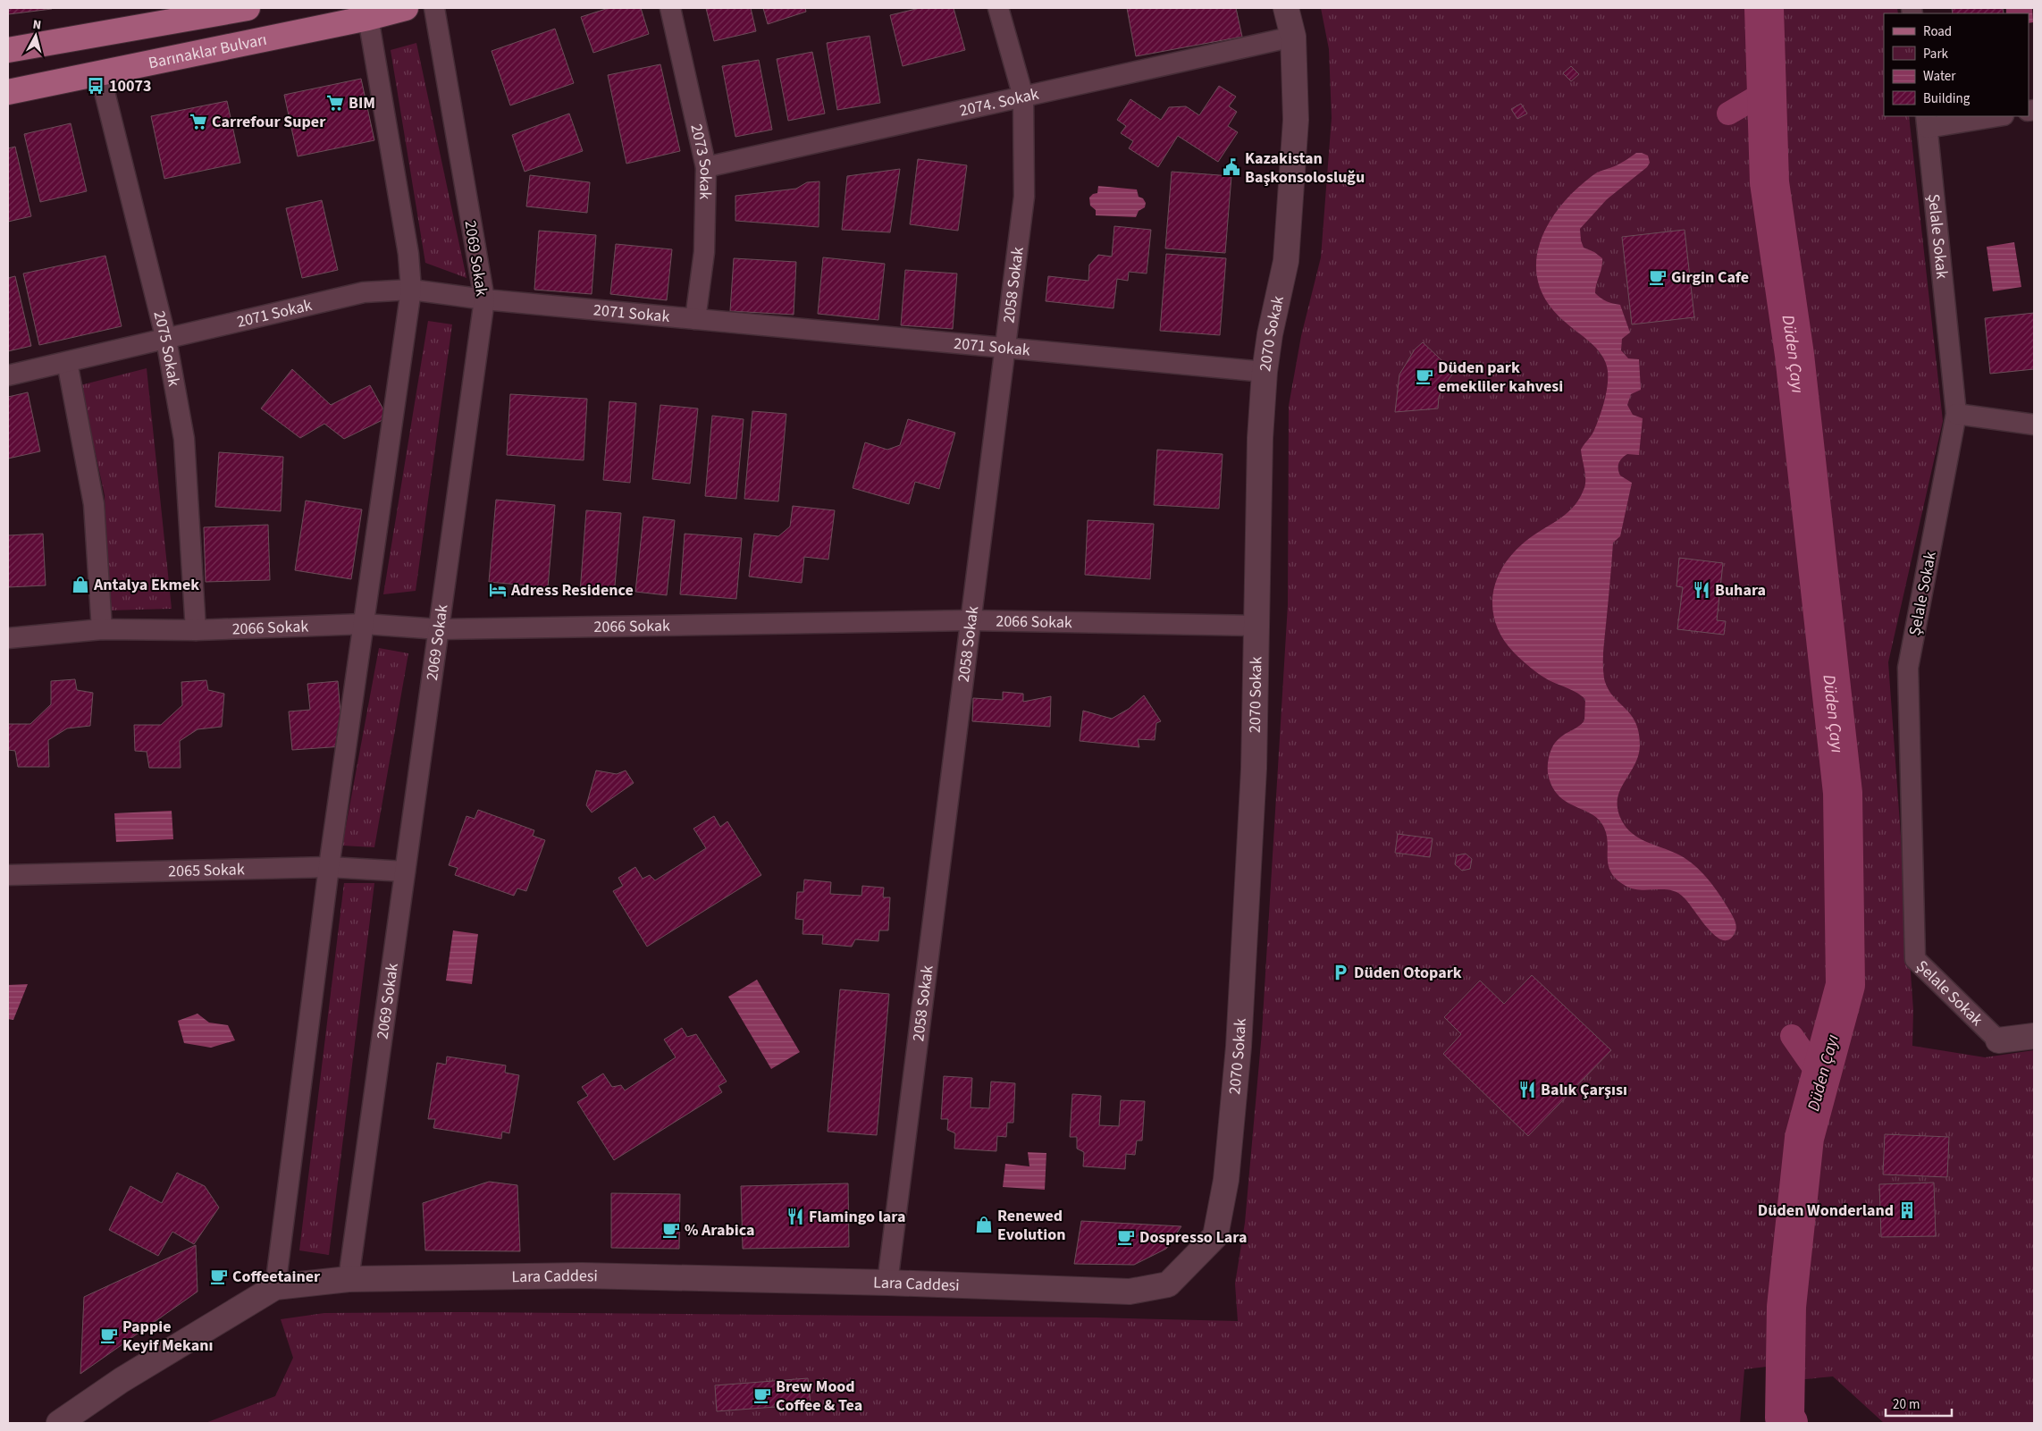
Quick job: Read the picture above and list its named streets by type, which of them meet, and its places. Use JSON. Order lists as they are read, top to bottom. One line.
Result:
{"streets":{"main road":["Barınaklar Bulvarı"],"street":["2074. Sokak","2073 Sokak","Şelale Sokak","2069 Sokak","2058 Sokak","2071 Sokak","2070 Sokak","2075 Sokak","2066 Sokak","2065 Sokak","Lara Caddesi"]},"crossings":[["Barınaklar Bulvarı","2075 Sokak"],["2074. Sokak","2073 Sokak"],["2074. Sokak","2058 Sokak"],["2074. Sokak","2070 Sokak"],["2073 Sokak","2071 Sokak"],["2069 Sokak","2071 Sokak"],["2069 Sokak","2066 Sokak"],["2069 Sokak","2065 Sokak"],["2069 Sokak","Lara Caddesi"],["2058 Sokak","2071 Sokak"],["2058 Sokak","2066 Sokak"],["2058 Sokak","Lara Caddesi"],["2071 Sokak","2070 Sokak"],["2071 Sokak","2075 Sokak"],["2070 Sokak","2066 Sokak"],["2070 Sokak","Lara Caddesi"],["2075 Sokak","2066 Sokak"]],"water":["Düden Çayı"],"places":{"bus stop":["10073"],"supermarket":["BIM","Carrefour Super"],"public building":["Kazakistan Başkonsolosluğu"],"cafe":["Girgin Cafe","Düden park emekliler kahvesi","% Arabica","Dospresso Lara","Coffeetainer","Pappie Keyif Mekanı","Brew Mood Coffee & Tea"],"shop":["Antalya Ekmek","Renewed Evolution"],"hotel":["Adress Residence"],"restaurant":["Buhara","Balık Çarşısı","Flamingo lara"],"parking":["Düden Otopark"],"building":["Düden Wonderland"]},"legend":["Road","Park","Water","Building"],"scale_bar":"20 m","north":"top"}
